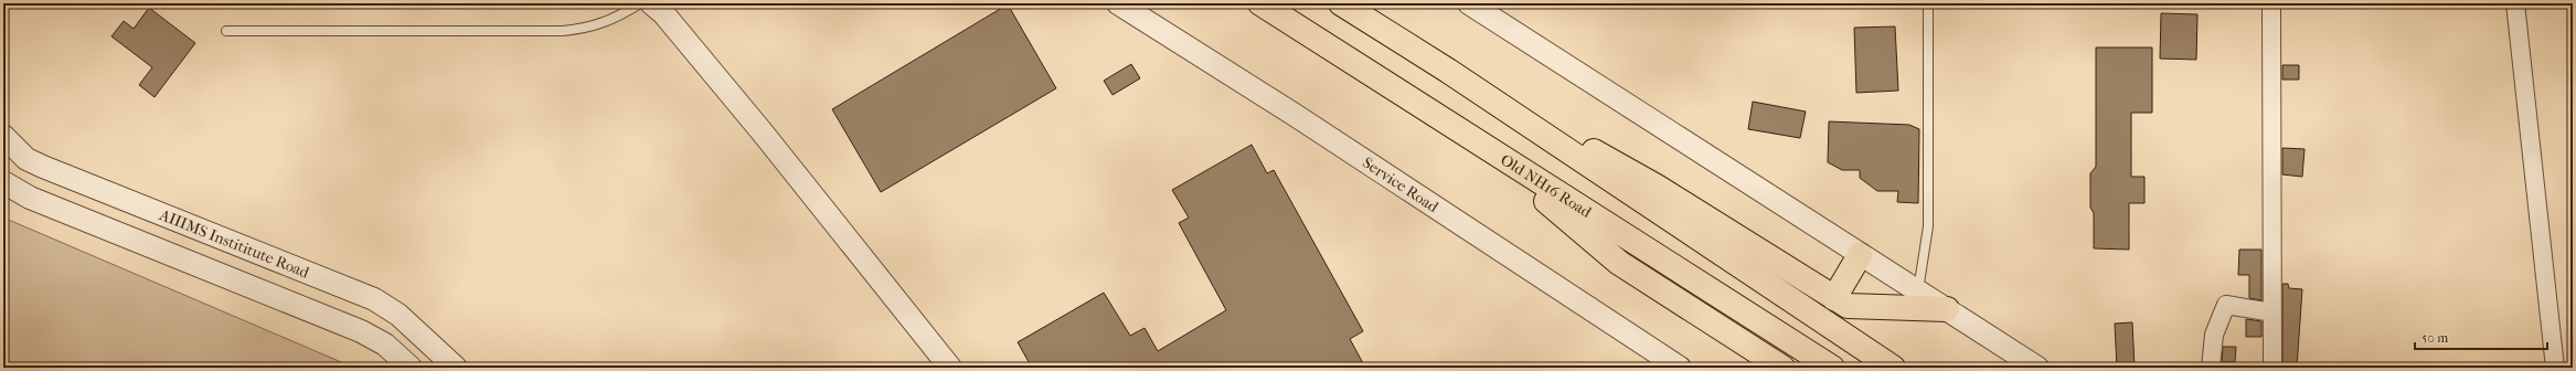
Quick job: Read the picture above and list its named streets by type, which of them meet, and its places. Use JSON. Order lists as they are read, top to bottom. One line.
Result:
{"streets":{"main road":["Old NH16 Road"],"street":["Service Road","AIIIMS Instititute Road"]},"scale_bar":"50 m"}
